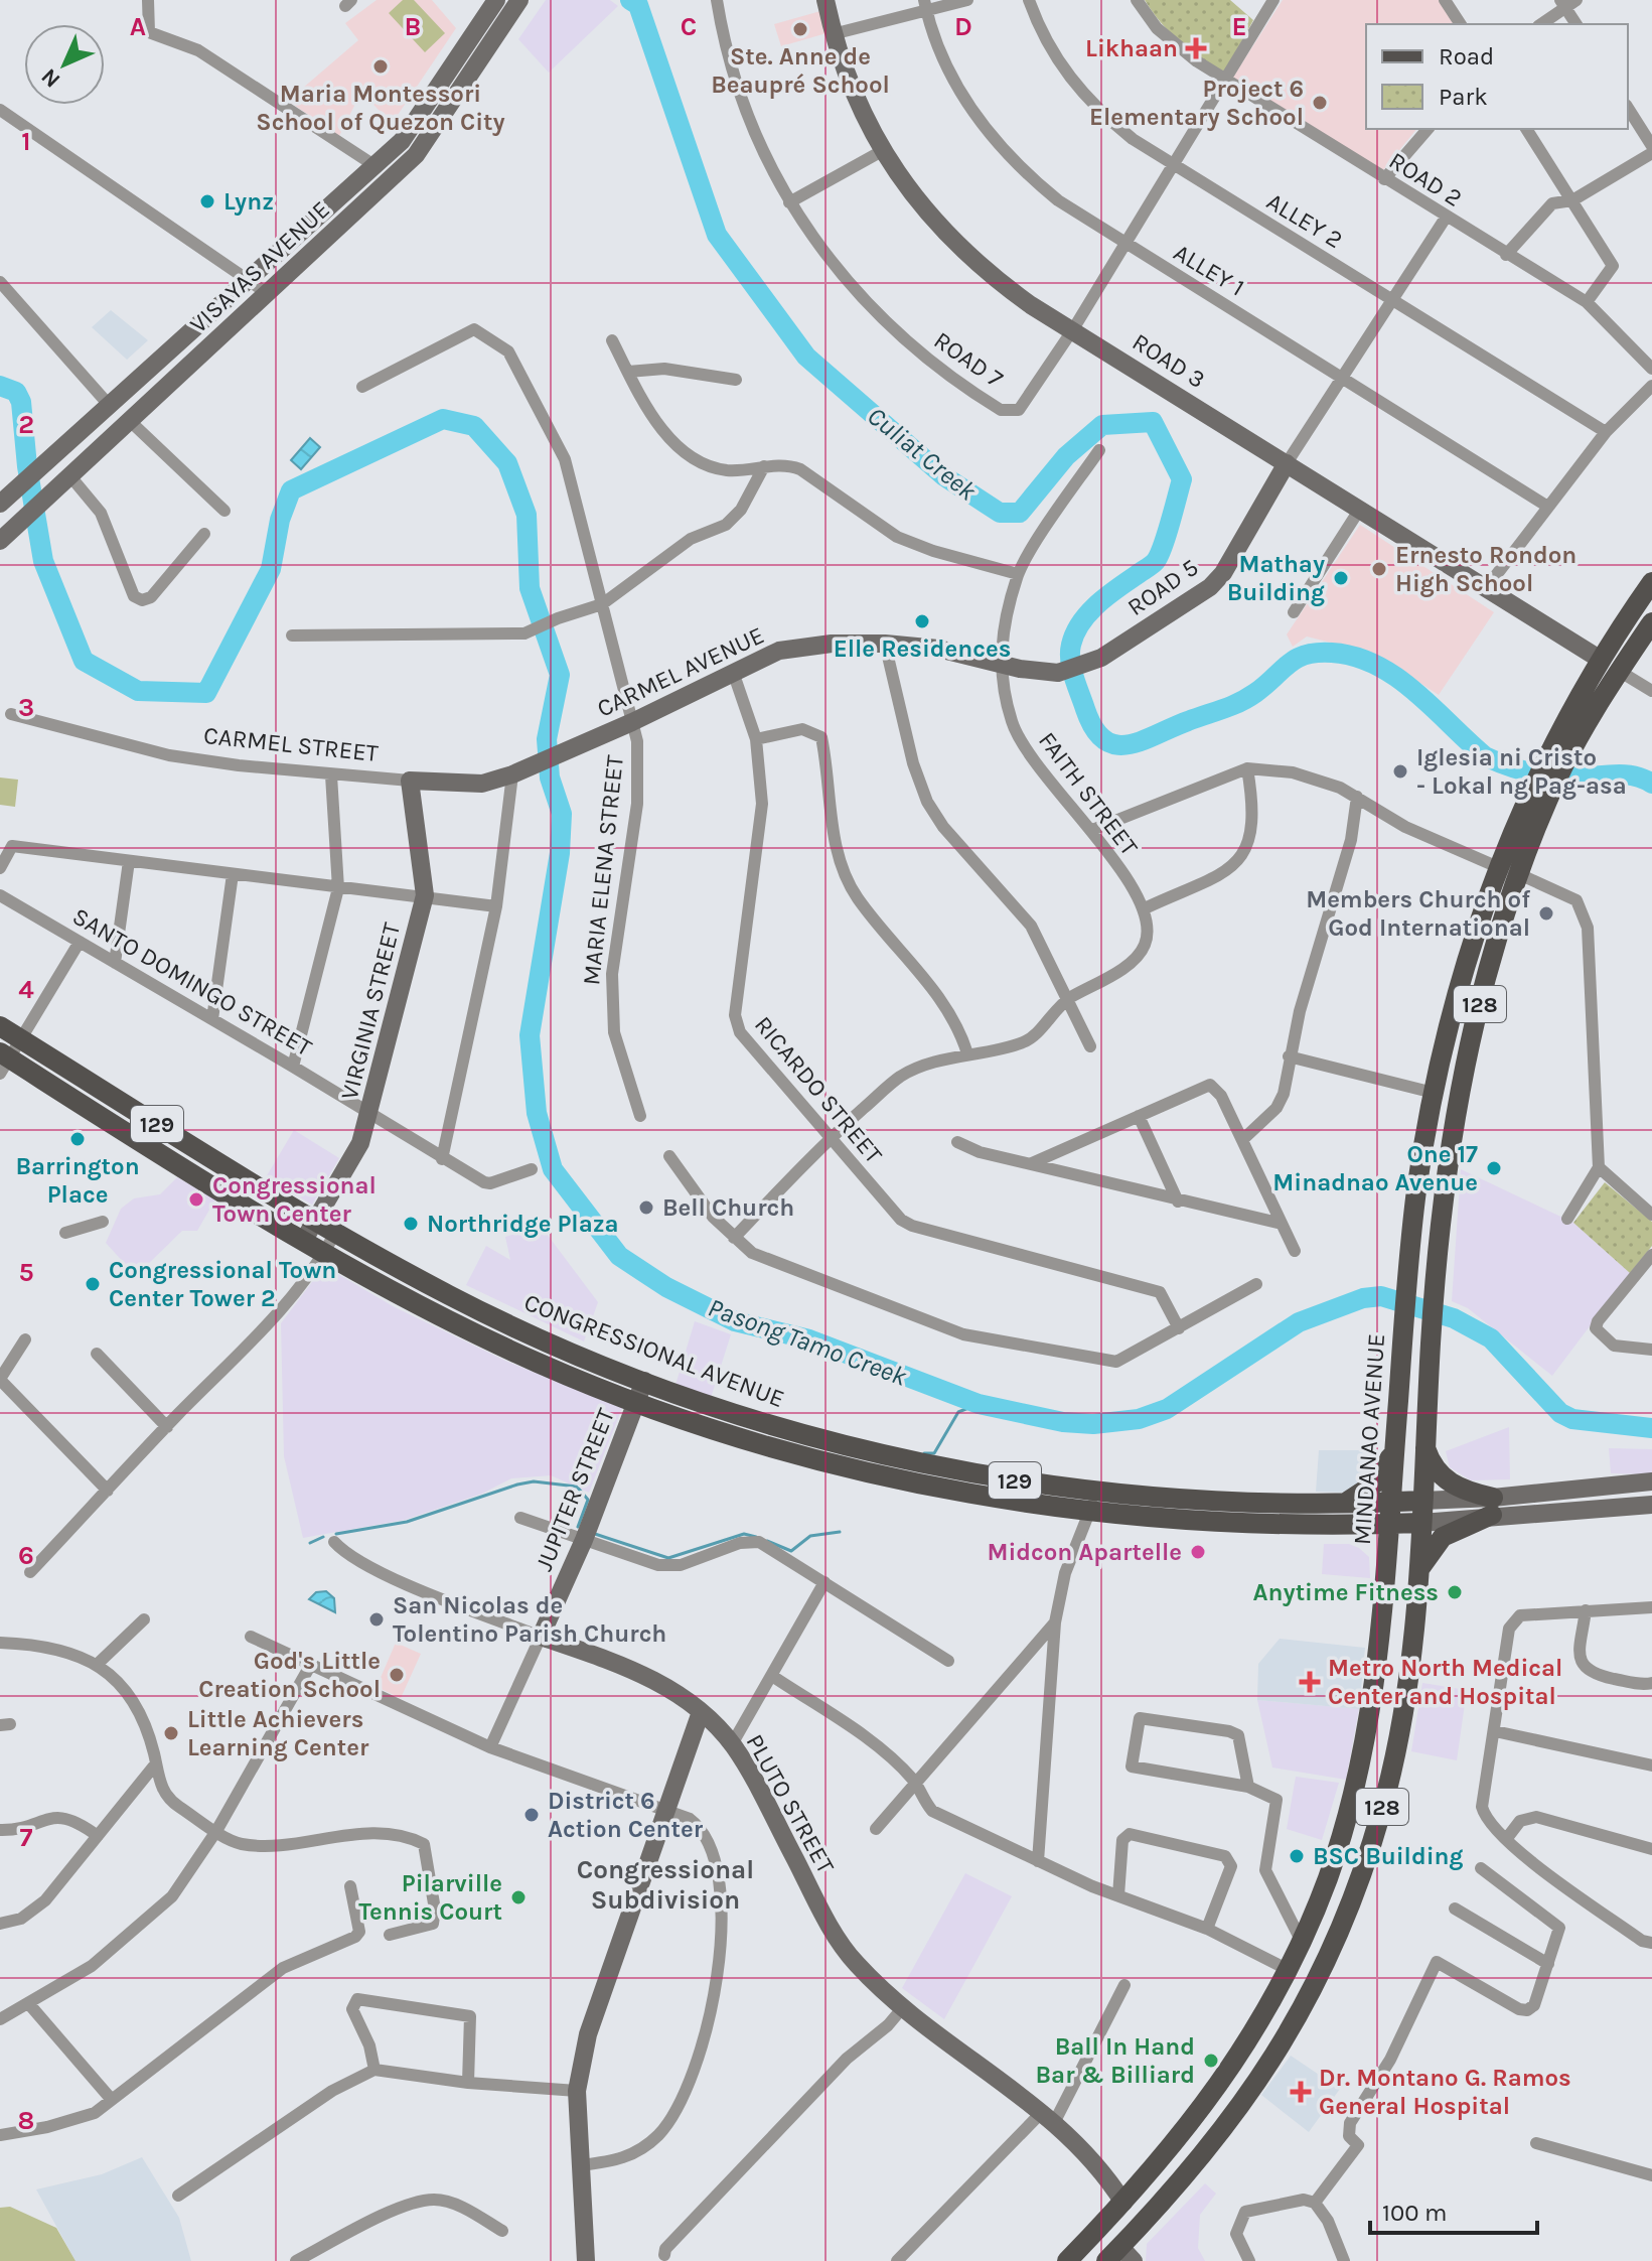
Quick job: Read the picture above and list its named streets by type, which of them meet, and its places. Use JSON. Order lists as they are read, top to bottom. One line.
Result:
{"streets":{"main road":["128","129","CONGRESSIONAL AVENUE","MINDANAO AVENUE"],"street":["ROAD 2","ALLEY 2","VISAYAS AVENUE","ALLEY 1","ROAD 7","ROAD 3","ROAD 5","CARMEL AVENUE","CARMEL STREET","FAITH STREET","MARIA ELENA STREET","SANTO DOMINGO STREET","VIRGINIA STREET","RICARDO STREET","JUPITER STREET","PLUTO STREET"]},"crossings":[["ROAD 2","ROAD 7"],["ALLEY 2","ROAD 7"],["ALLEY 1","ROAD 7"],["ROAD 7","ROAD 3"],["ROAD 3","ROAD 5"],["ROAD 3","MINDANAO AVENUE"],["ROAD 5","CARMEL AVENUE"],["CARMEL AVENUE","CARMEL STREET"],["CARMEL AVENUE","FAITH STREET"],["CARMEL AVENUE","MARIA ELENA STREET"],["CARMEL AVENUE","RICARDO STREET"],["CARMEL STREET","VIRGINIA STREET"],["SANTO DOMINGO STREET","VIRGINIA STREET"],["VIRGINIA STREET","CONGRESSIONAL AVENUE"],["CONGRESSIONAL AVENUE","MINDANAO AVENUE"],["CONGRESSIONAL AVENUE","JUPITER STREET"],["MINDANAO AVENUE","PLUTO STREET"],["JUPITER STREET","PLUTO STREET"]],"districts":["Congressional Subdivision"],"water":["Culiat Creek","Pasong Tamo Creek"],"places":{"other":["Ste. Anne de Beaupré School","Maria Montessori School of Quezon City","Project 6 Elementary School","Lynz","Ernesto Rondon High School","Mathay Building","Elle Residences","Iglesia ni Cristo - Lokal ng Pag-asa","Members Church of God International","Barrington Place","One 17 Minadnao Avenue","Congressional Town Center","Bell Church","Northridge Plaza","Congressional Town Center Tower 2","Midcon Apartelle","Anytime Fitness","San Nicolas de Tolentino Parish Church","God's Little Creation School","Little Achievers Learning Center","District 6 Action Center","BSC Building","Pilarville Tennis Court","Ball In Hand Bar & Billiard"],"health":["Likhaan","Metro North Medical Center and Hospital","Dr. Montano G. Ramos General Hospital"]},"legend":["Road","Park"],"scale_bar":"100 m","north":"bottom left","grid":{"columns":["A","B","C","D","E"],"rows":["1","2","3","4","5","6","7","8"]}}
